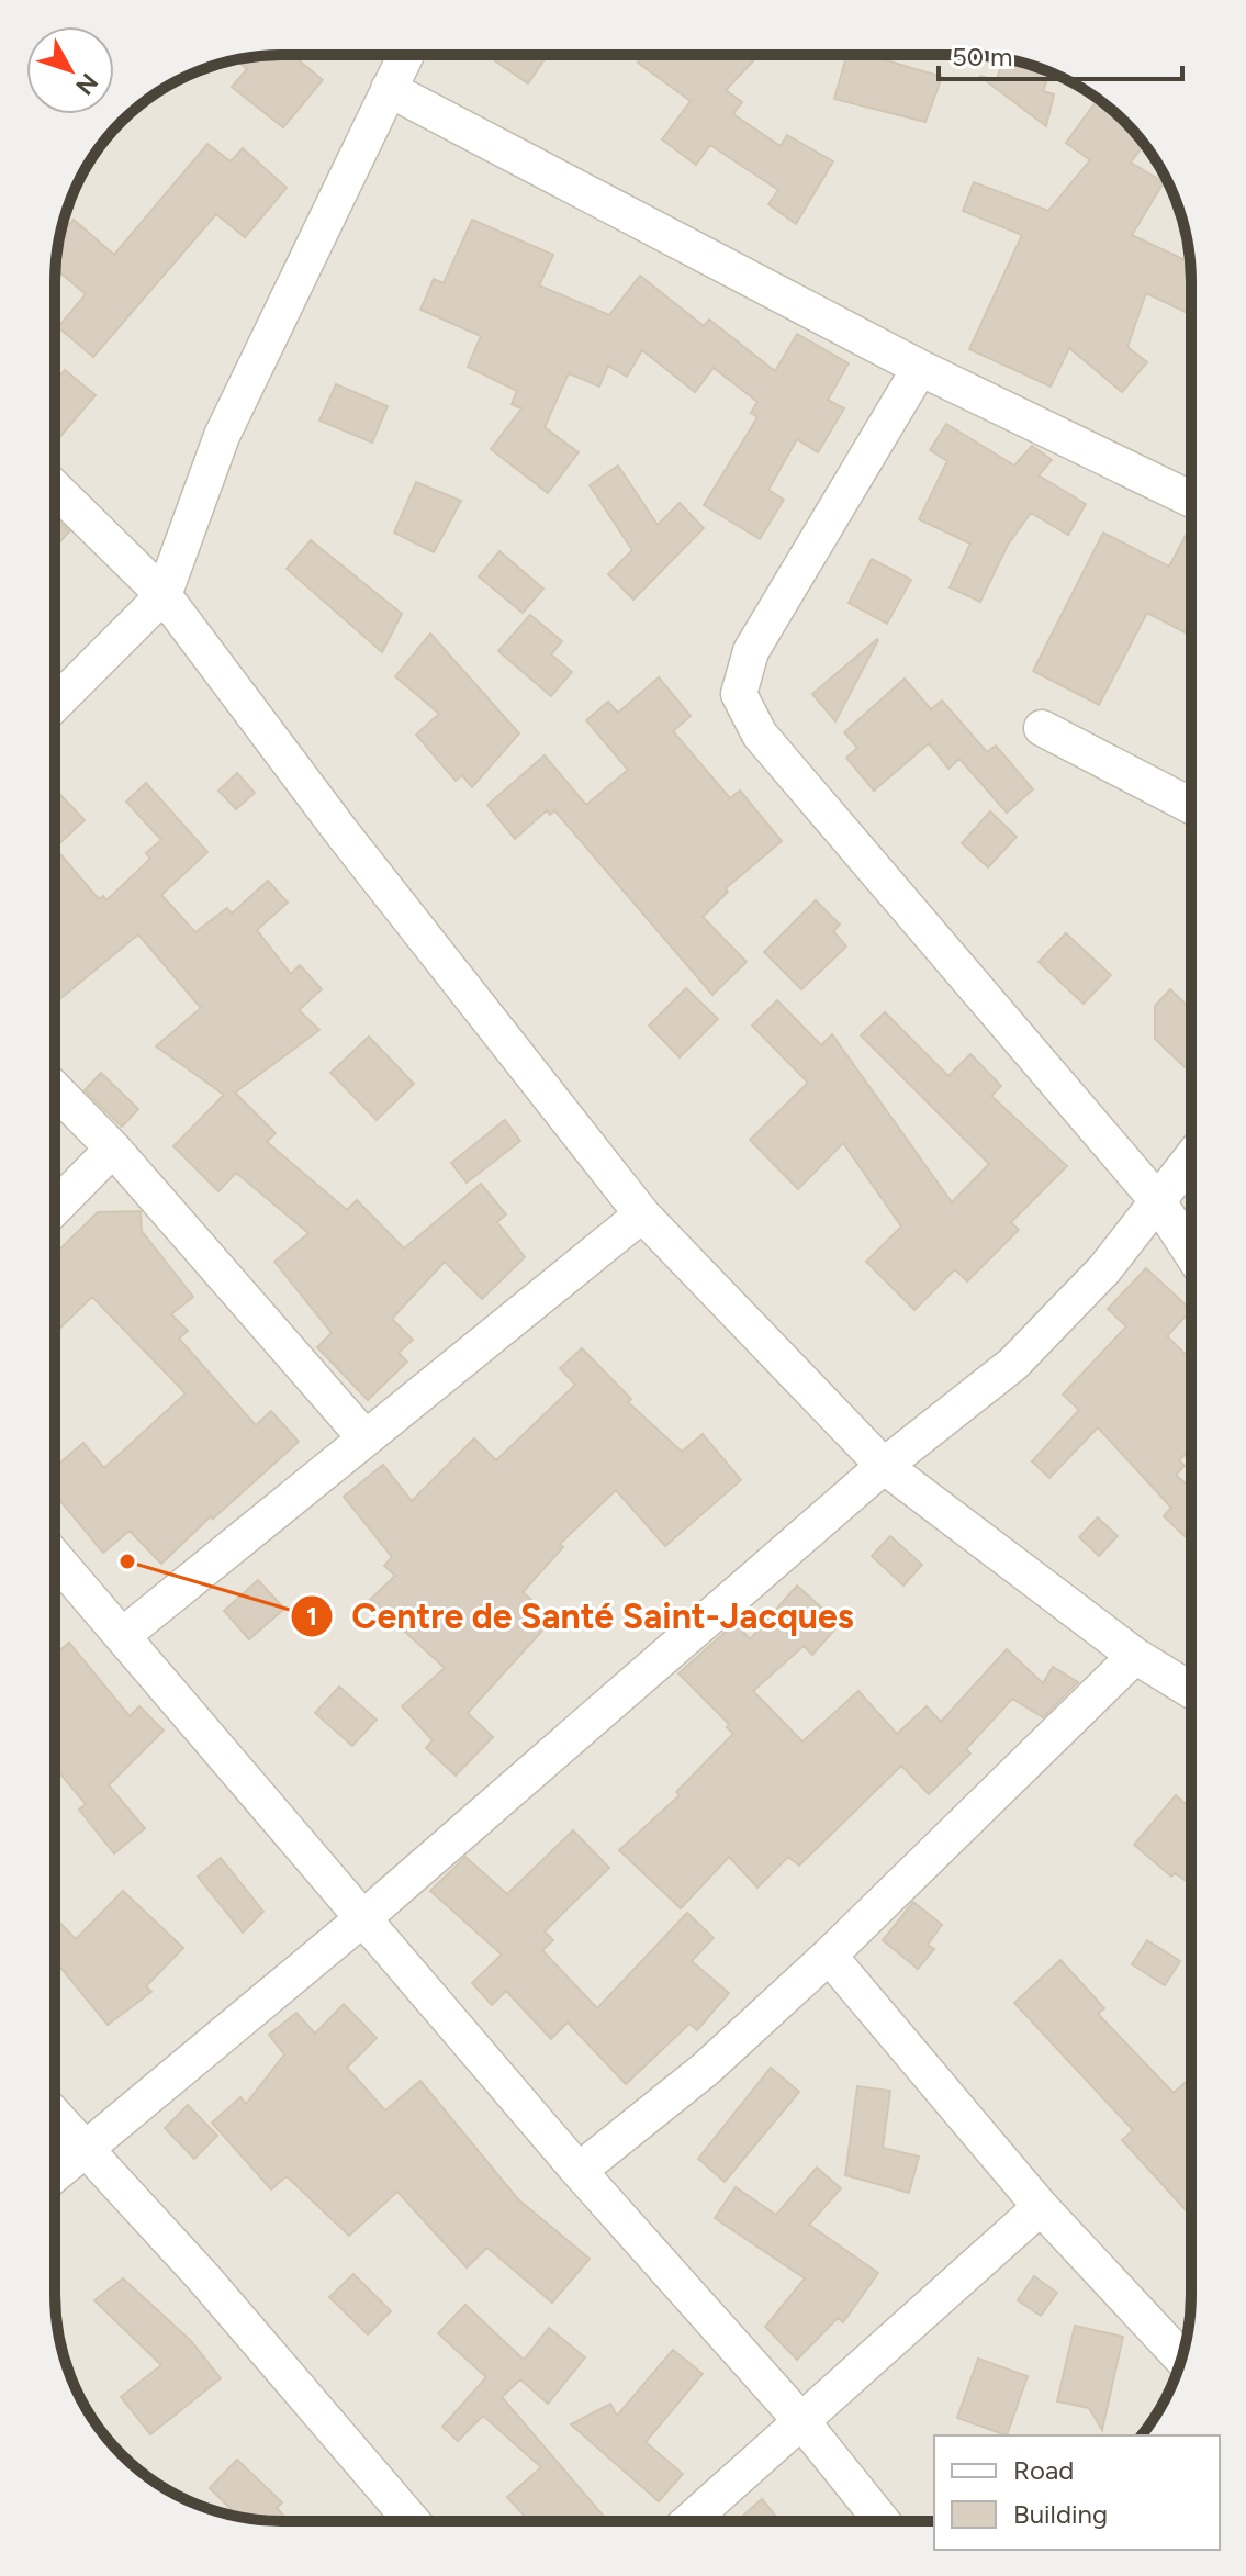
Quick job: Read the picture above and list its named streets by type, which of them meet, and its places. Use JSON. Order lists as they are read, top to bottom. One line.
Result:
{"places":["Centre de Santé Saint-Jacques"],"legend":["Road","Building"],"scale_bar":"50 m","north":"bottom right"}
